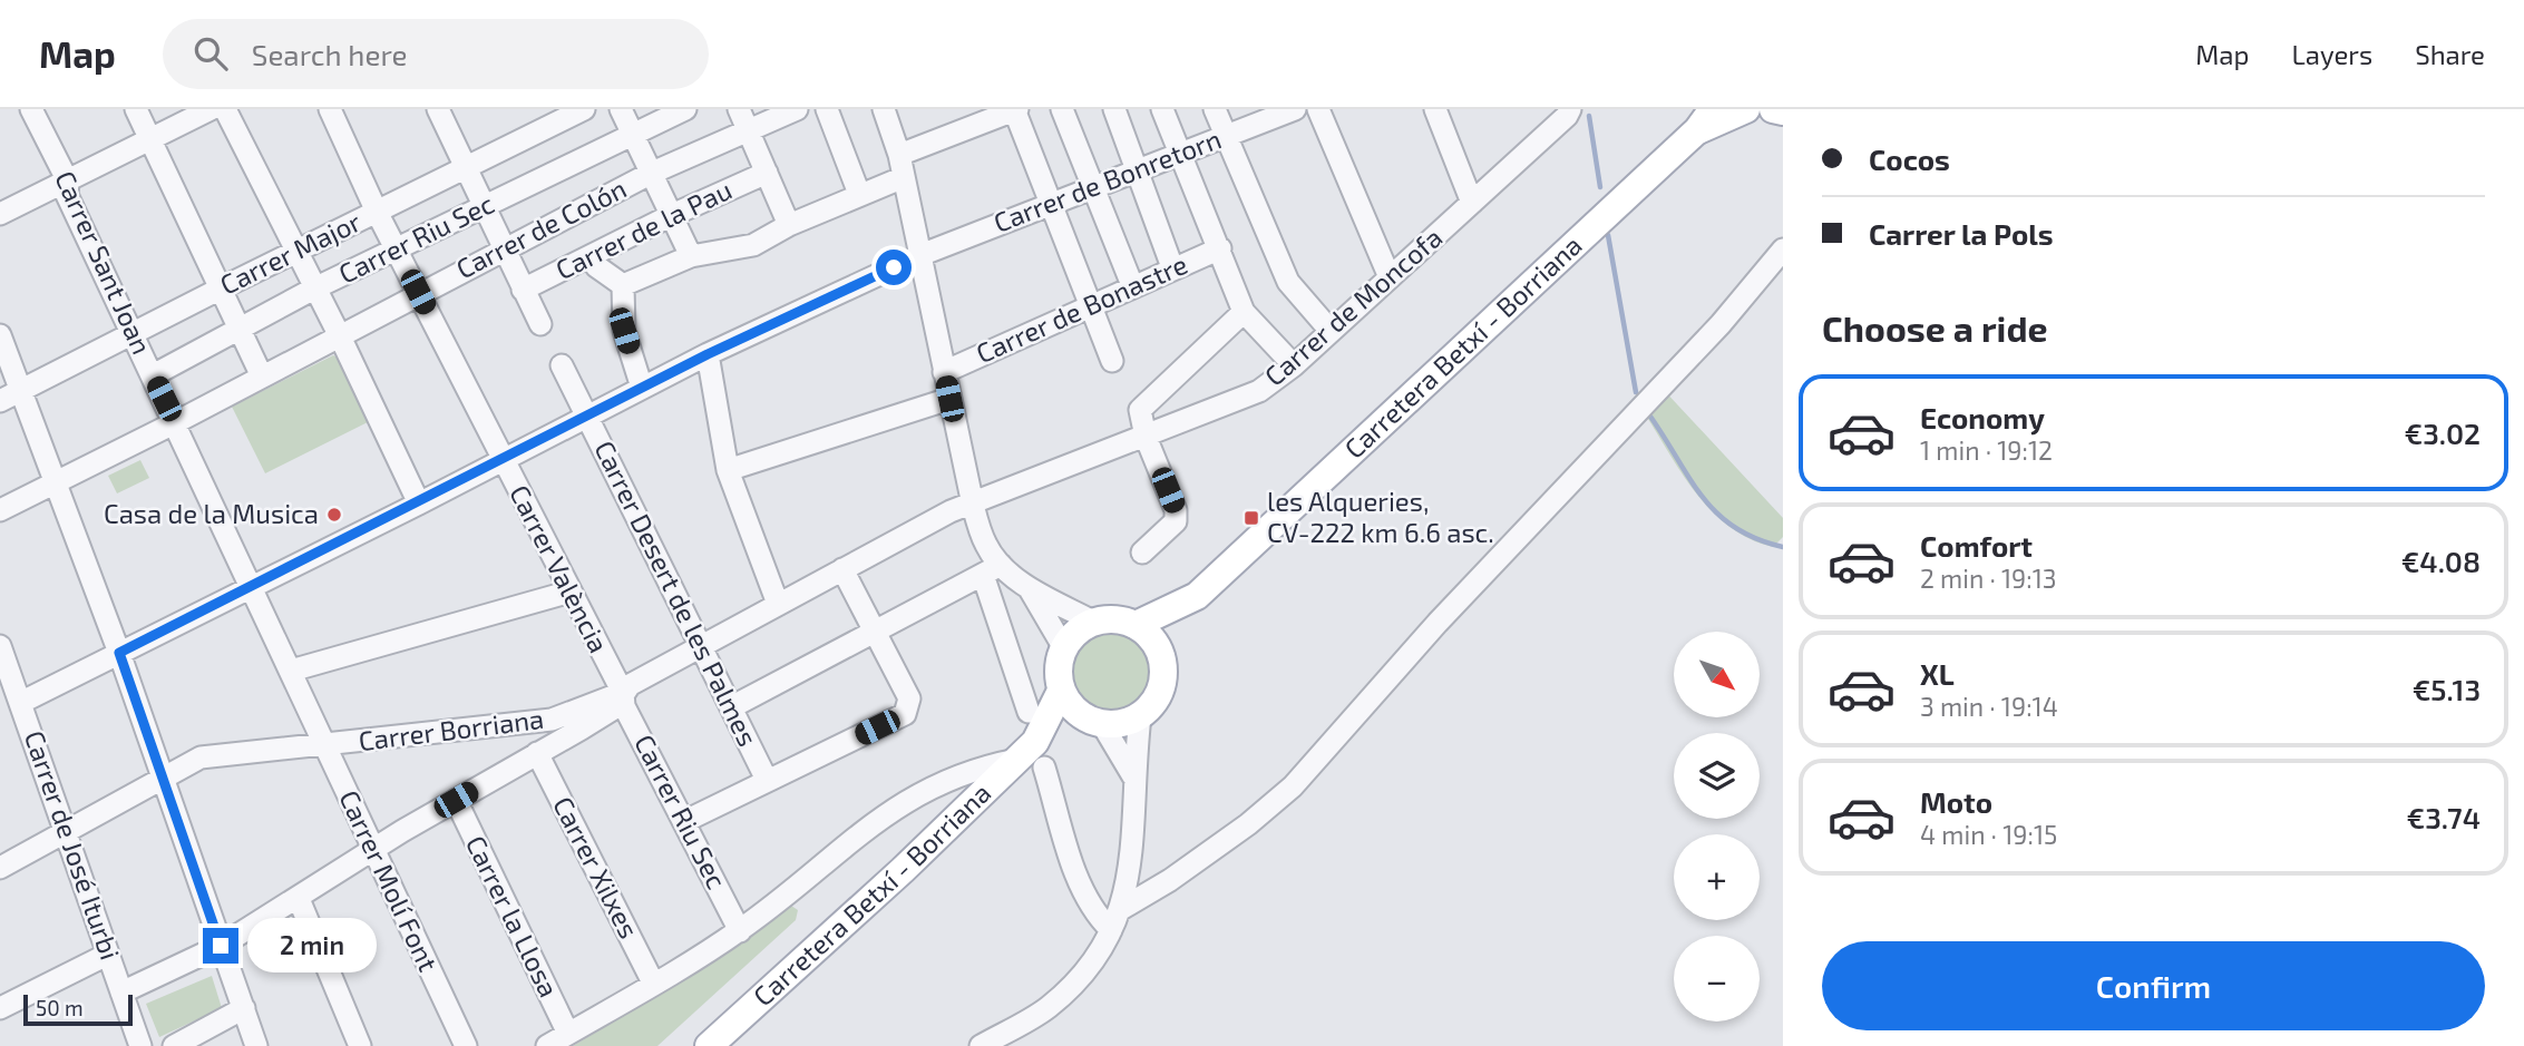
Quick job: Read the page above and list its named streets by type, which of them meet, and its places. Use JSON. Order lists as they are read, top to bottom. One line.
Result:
{"streets":{"main road":["Carretera Betxí - Borriana"],"street":["Carrer de Bonretorn","Carrer de Colón","Carrer de la Pau","Carrer Riu Sec","Carrer Major","Carrer Sant Joan","Carrer de Moncofa","Carrer de Bonastre","Carrer València","Carrer Desert de les Palmes","Carrer Borriana","Carrer de José Iturbi","Carrer Xilxes","Carrer Molí Font","Carrer la Llosa"]},"crossings":[["Carrer de Bonretorn","Carrer Sant Joan"],["Carrer de Bonretorn","Carrer València"],["Carrer de Bonretorn","Carrer Desert de les Palmes"],["Carrer de Bonretorn","Carrer de José Iturbi"],["Carrer de Bonretorn","Carrer Molí Font"],["Carrer de Colón","Carrer Sant Joan"],["Carrer de Colón","Carrer València"],["Carrer Riu Sec","Carrer Sant Joan"],["Carrer Riu Sec","Carrer València"],["Carrer Riu Sec","Carrer Borriana"],["Carrer Major","Carrer Sant Joan"],["Carrer Major","Carrer València"],["Carrer Sant Joan","Carrer Molí Font"],["Carrer de Moncofa","Carrer Borriana"],["Carrer València","Carrer Borriana"],["Carrer Desert de les Palmes","Carrer Borriana"],["Carrer Borriana","Carrer de José Iturbi"],["Carrer Borriana","Carrer Molí Font"]],"places":{"other":["Casa de la Musica"],"transit":["les Alqueries, CV-222 km 6.6 asc."]},"scale_bar":"50 m","north":"bottom right","page":{"header":"Map","search":"Search here","nav":["Map","Layers","Share"],"banner":["Cocos","Carrer la Pols"],"heading":"Choose a ride","list":[{"name":"Economy","note":"1 min · 19:12","value":"€3.02"},{"name":"Comfort","note":"2 min · 19:13","value":"€4.08"},{"name":"XL","note":"3 min · 19:14","value":"€5.13"},{"name":"Moto","note":"4 min · 19:15","value":"€3.74"}],"map_buttons":["+","−"],"bubble":"2 min","buttons":"Confirm","scale":"50 m"}}
